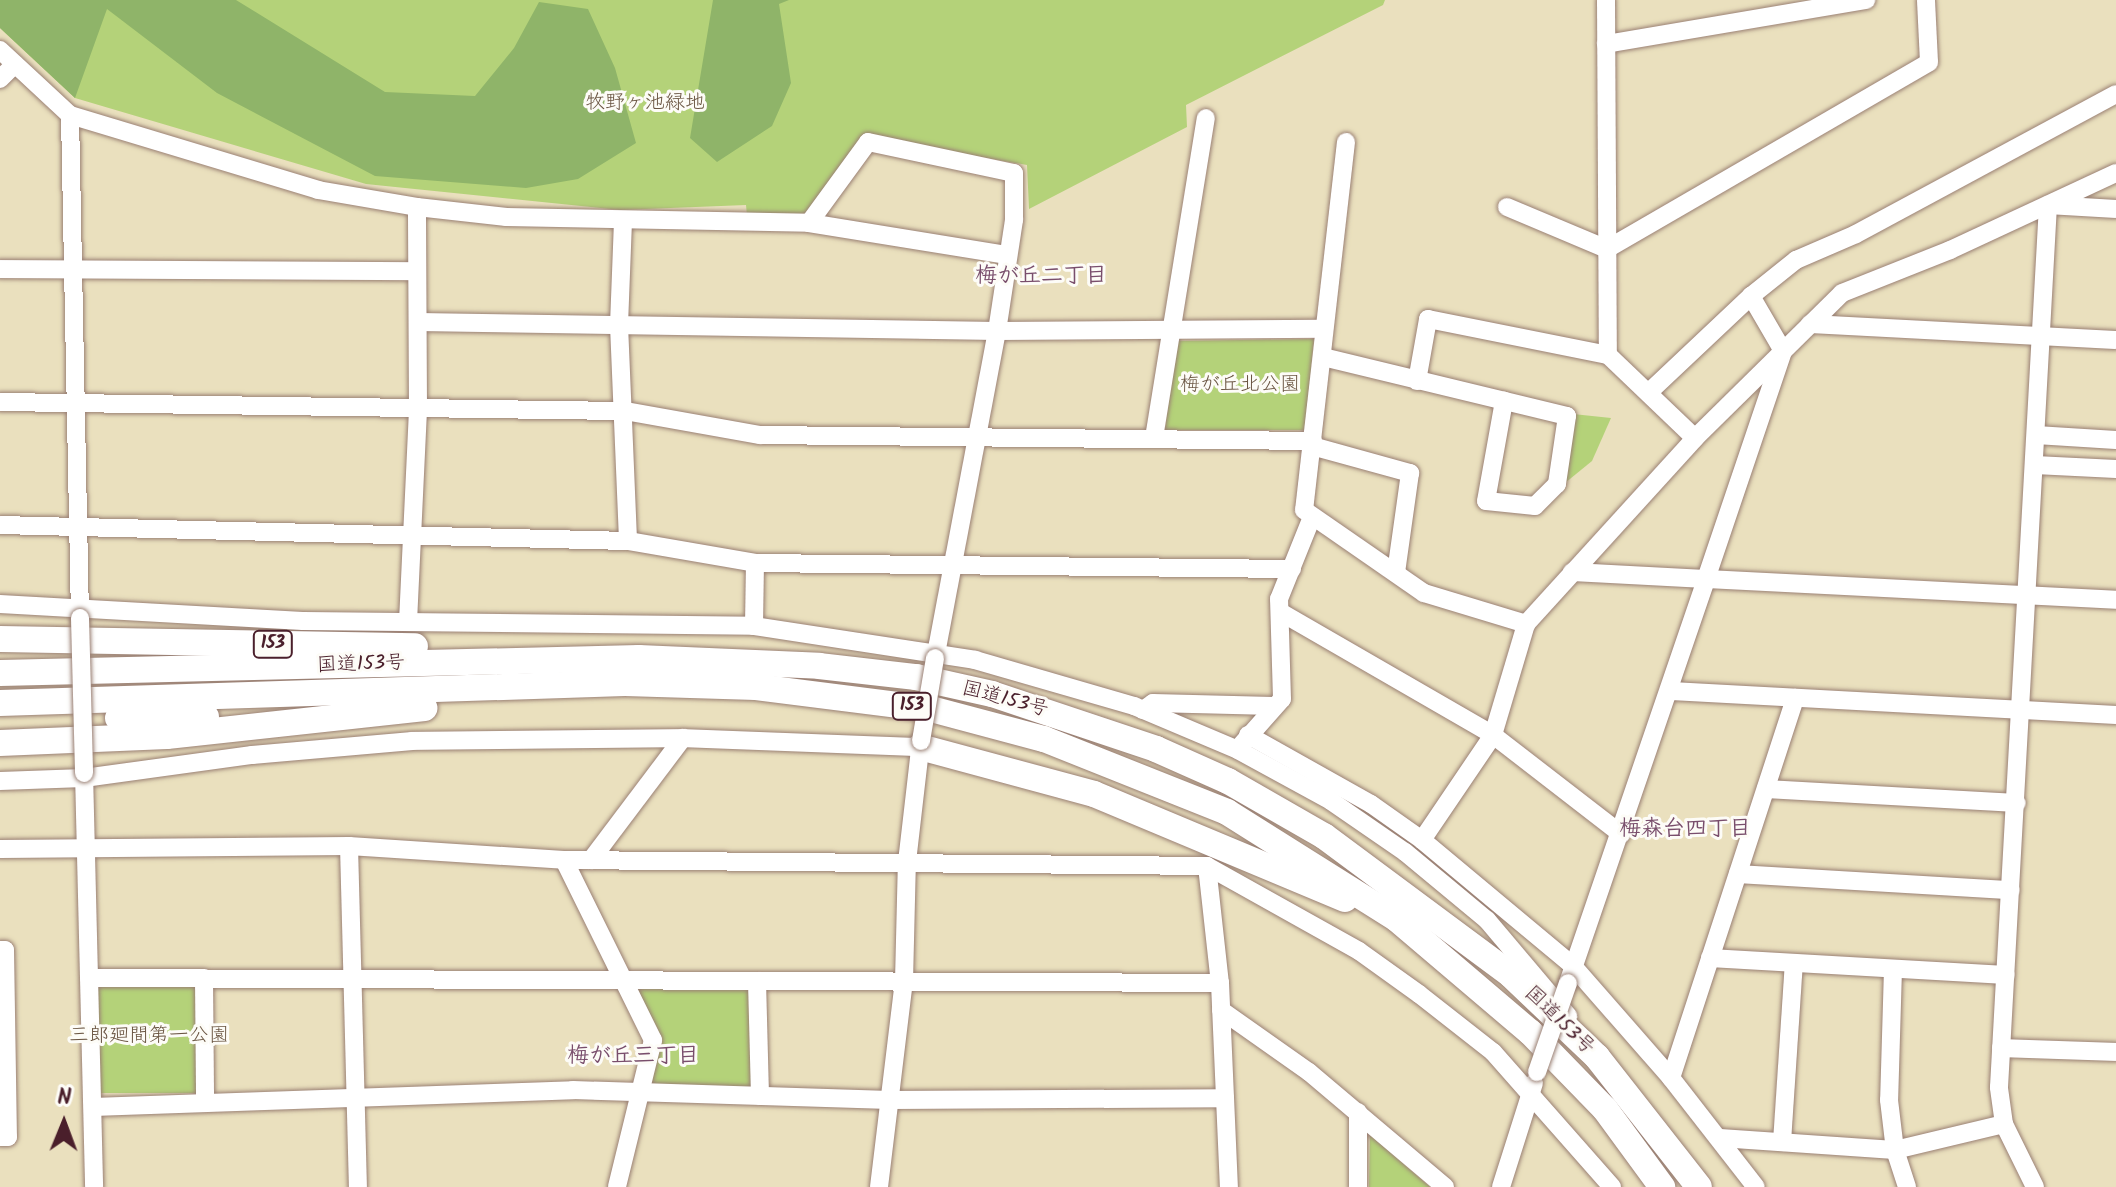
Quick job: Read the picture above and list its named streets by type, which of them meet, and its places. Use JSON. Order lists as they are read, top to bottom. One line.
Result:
{"streets":{"highway":["153","国道153号"]},"crossings":[["153","国道153号"]],"districts":["梅が丘二丁目","梅森台四丁目","梅が丘三丁目"],"parks":["牧野ヶ池緑地","梅が丘北公園","三郎廻間第一公園"],"north":"top"}
